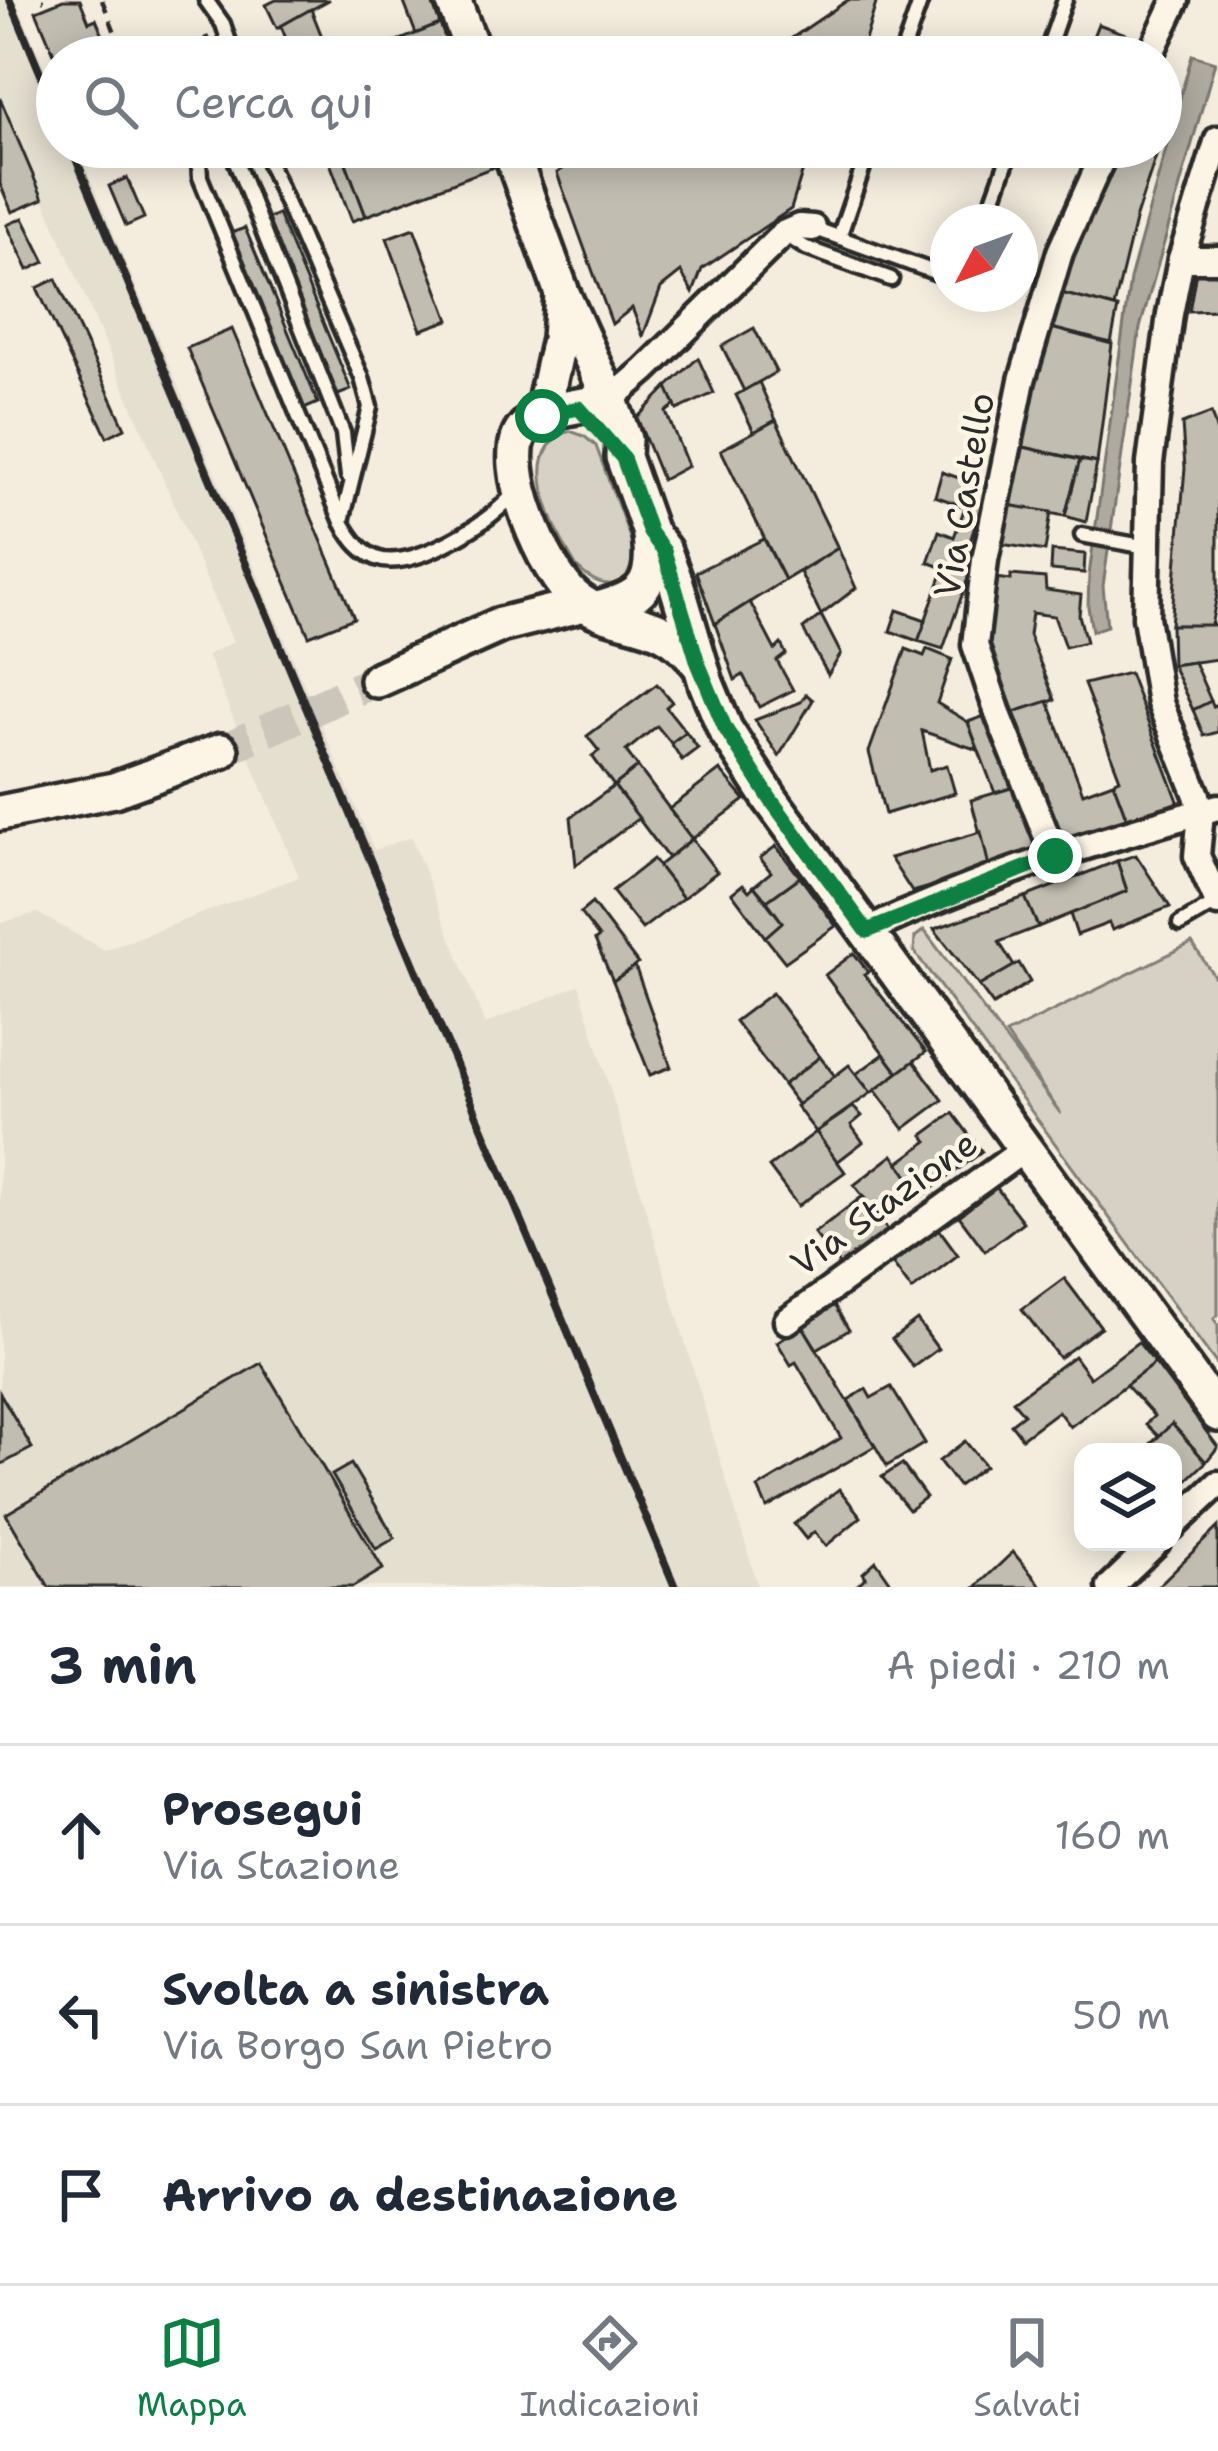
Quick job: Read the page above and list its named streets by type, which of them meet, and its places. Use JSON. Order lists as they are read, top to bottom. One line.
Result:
{"streets":{"street":["Via Castello","Via Stazione"]},"north":"bottom left","page":{"search":"Cerca qui","heading":["3 min","A piedi · 210 m"],"list":[["Prosegui","Via Stazione","160 m"],["Svolta a sinistra","Via Borgo San Pietro","50 m"],"Arrivo a destinazione"],"nav":["Mappa","Indicazioni","Salvati"]}}
